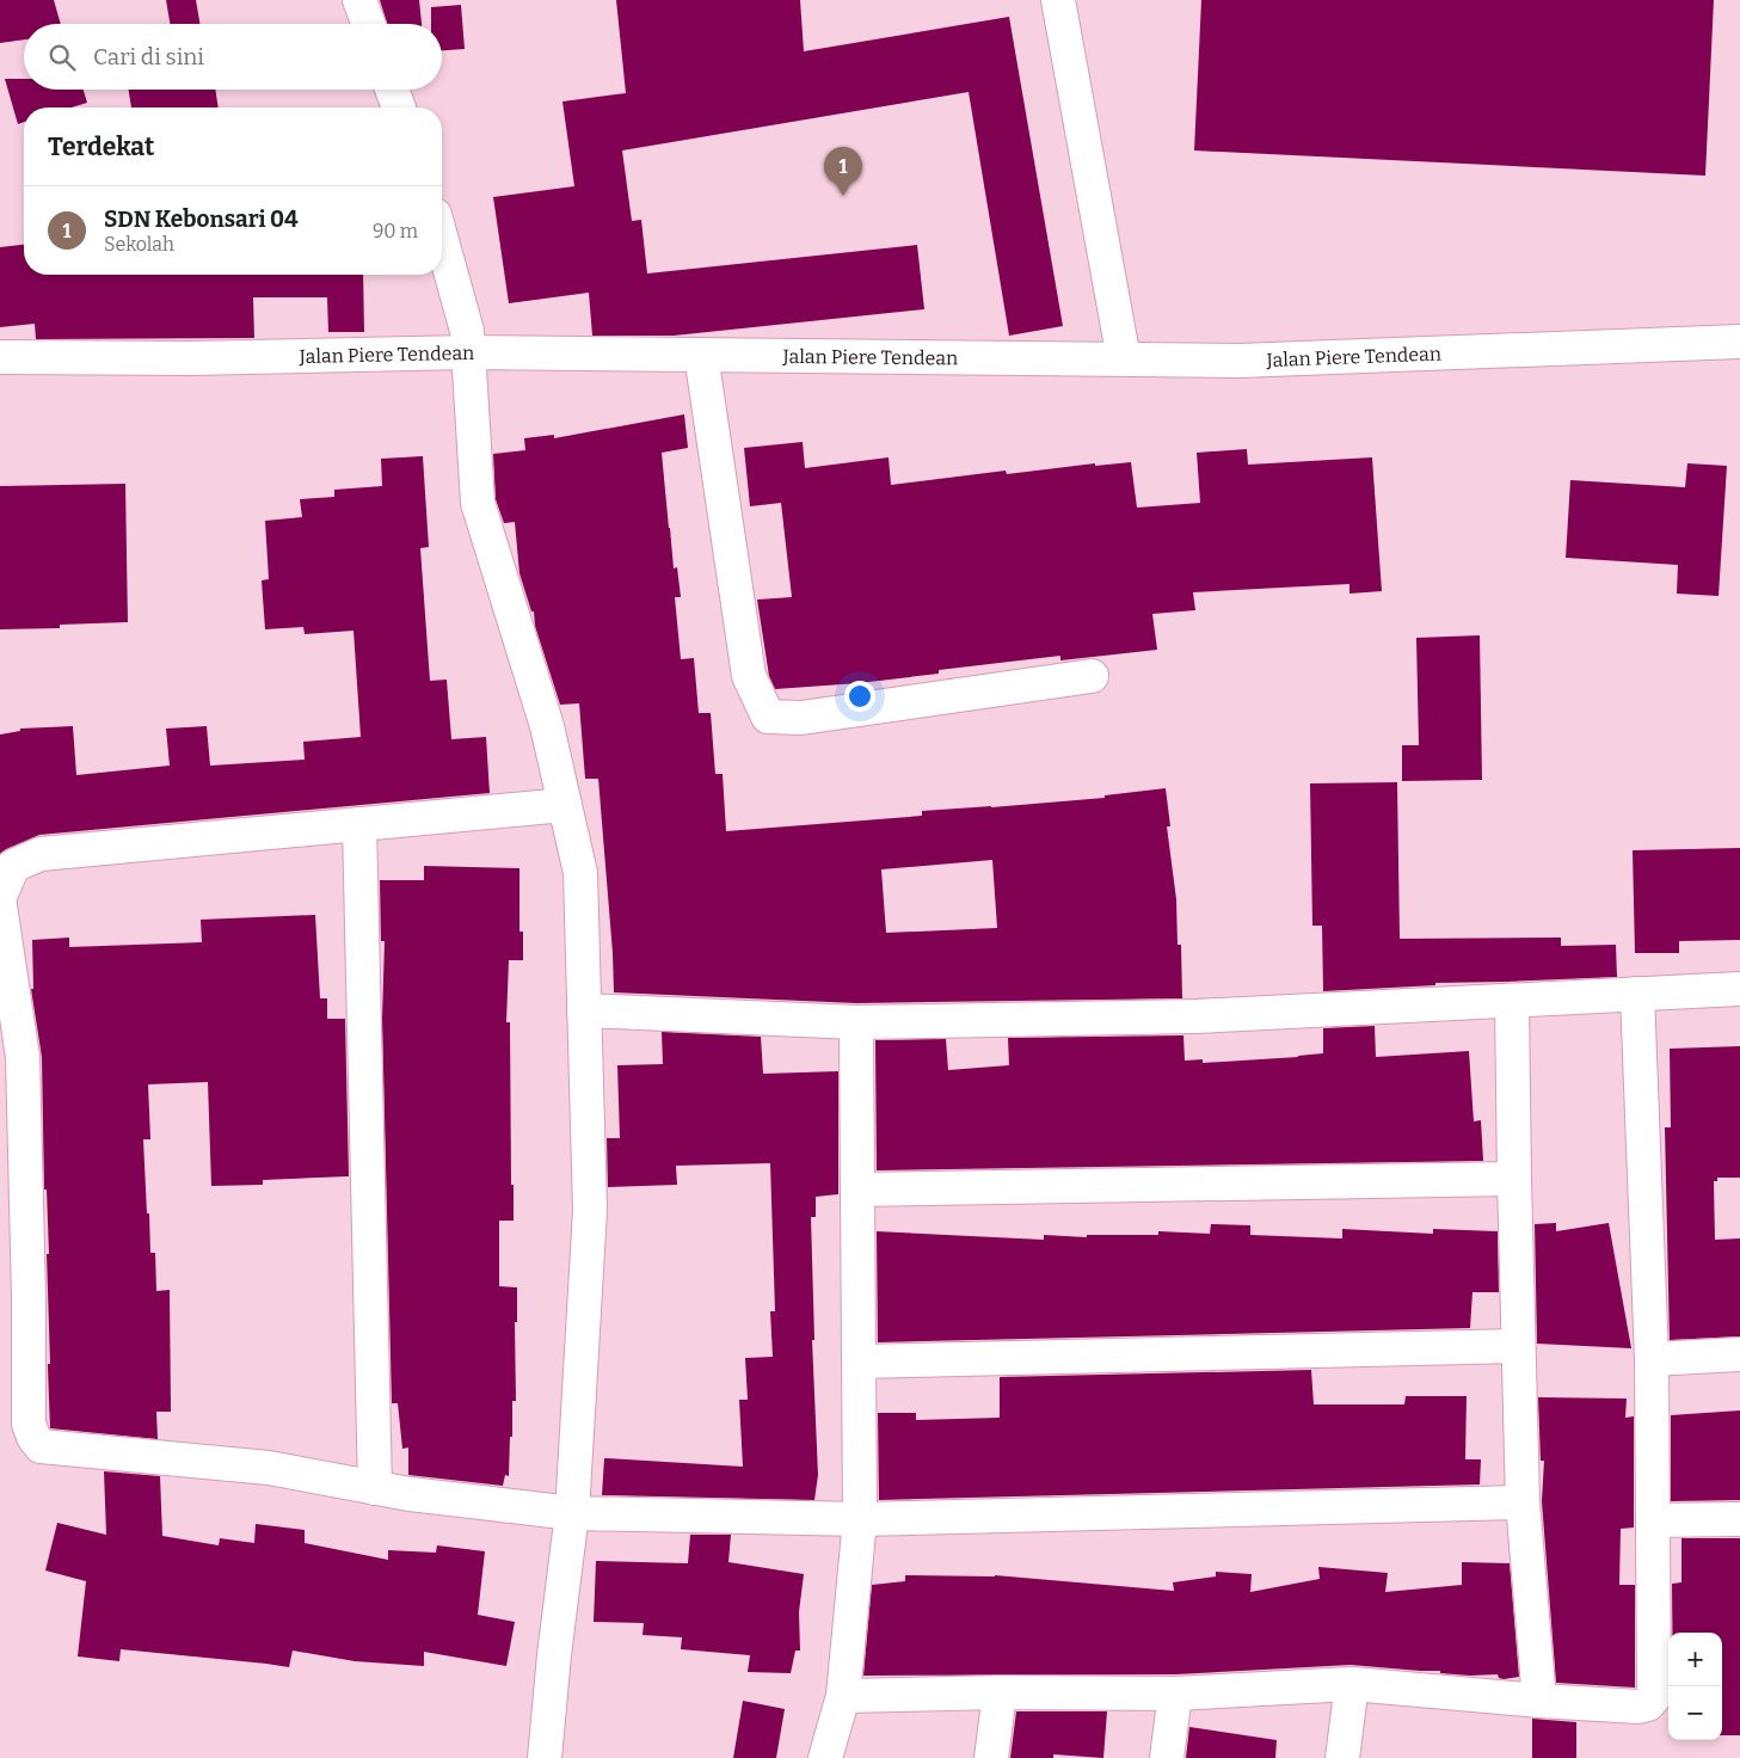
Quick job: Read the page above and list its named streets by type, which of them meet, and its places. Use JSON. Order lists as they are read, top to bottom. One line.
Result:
{"streets":{"street":["Jalan Piere Tendean"]},"page":{"search":"Cari di sini","heading":"Terdekat","pins":"1","list":[{"mark":"1","name":"SDN Kebonsari 04","note":"Sekolah","value":"90 m"}],"map_buttons":["+","−"]}}
